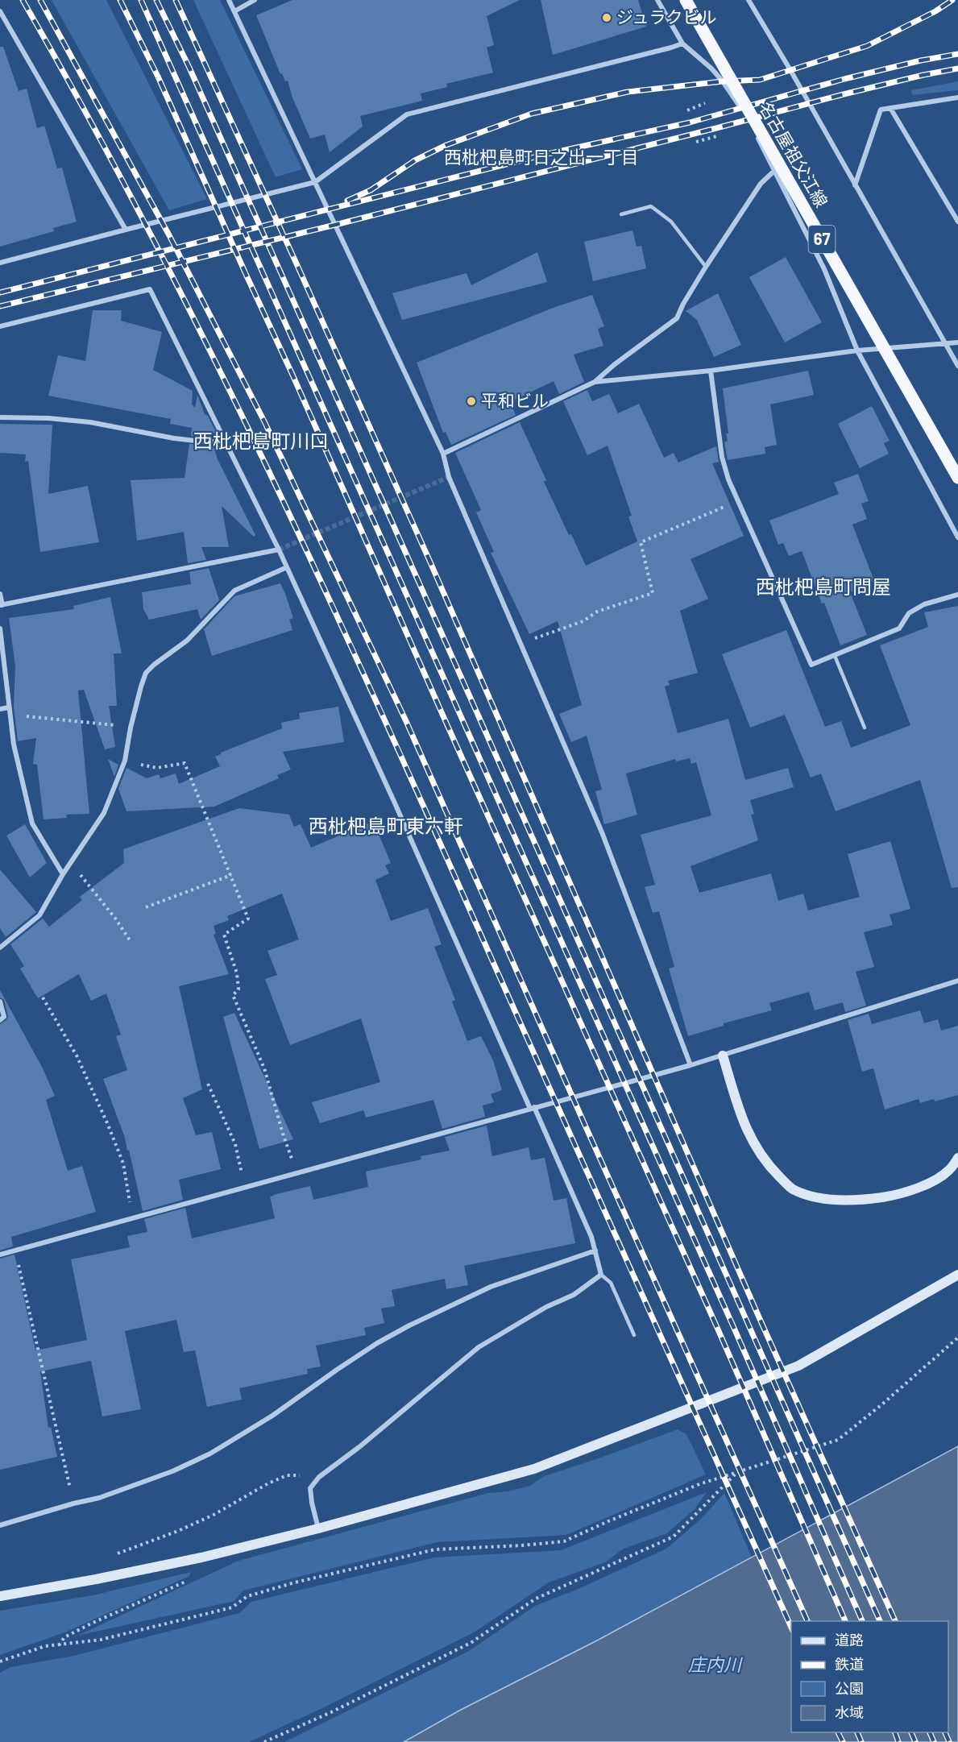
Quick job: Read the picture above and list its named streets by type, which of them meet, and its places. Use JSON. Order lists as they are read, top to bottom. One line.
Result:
{"streets":{"main road":["名古屋祖父江線","67"]},"districts":["西枇杷島町日之出一丁目","西枇杷島町川口","西枇杷島町問屋","西枇杷島町東六軒"],"water":["庄内川"],"places":["ジュラクビル","平和ビル"],"legend":["道路","鉄道","公園","水域"]}
